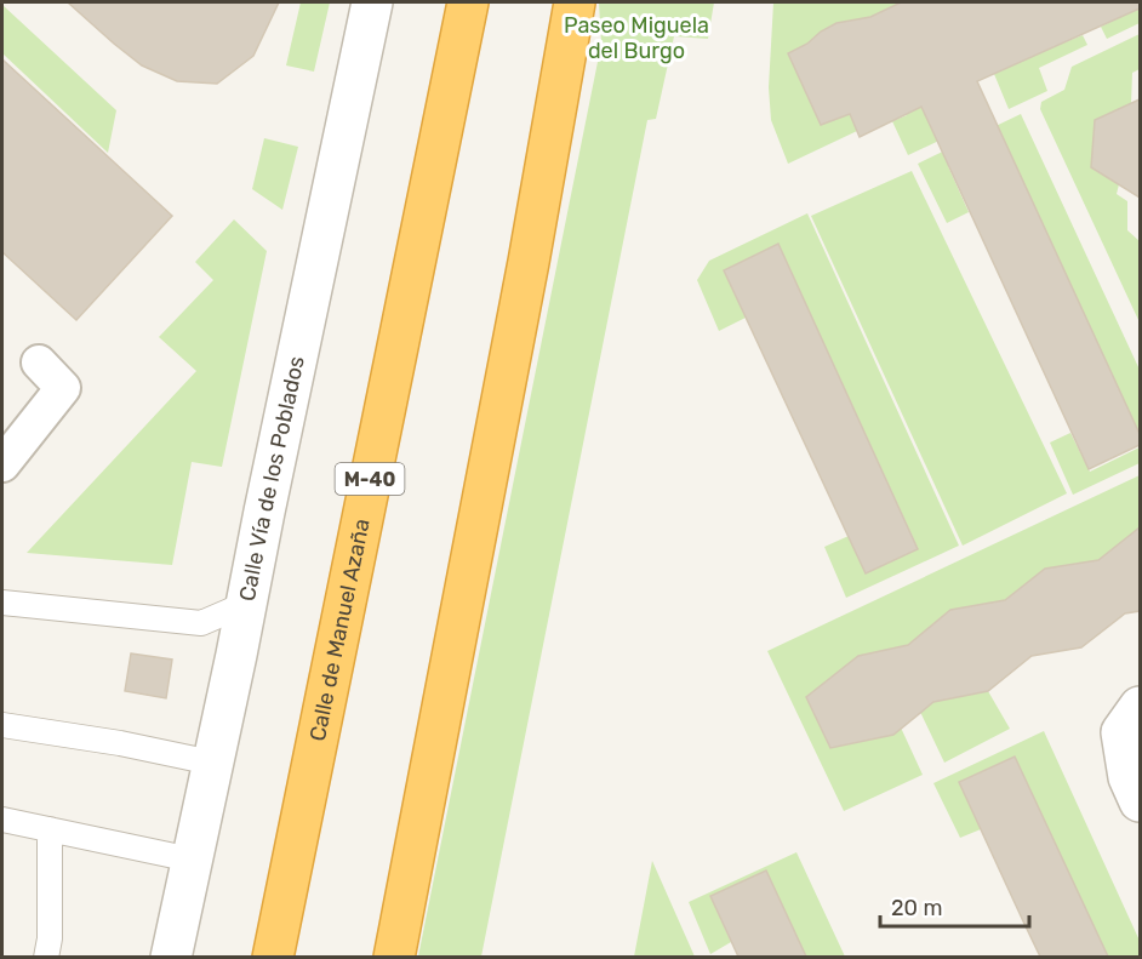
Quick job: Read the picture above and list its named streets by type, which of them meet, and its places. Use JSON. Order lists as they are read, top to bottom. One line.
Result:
{"streets":{"highway":["M-40","Calle de Manuel Azaña"],"street":["Calle Vía de los Poblados"]},"parks":["Paseo Miguela del Burgo"],"scale_bar":"20 m"}
